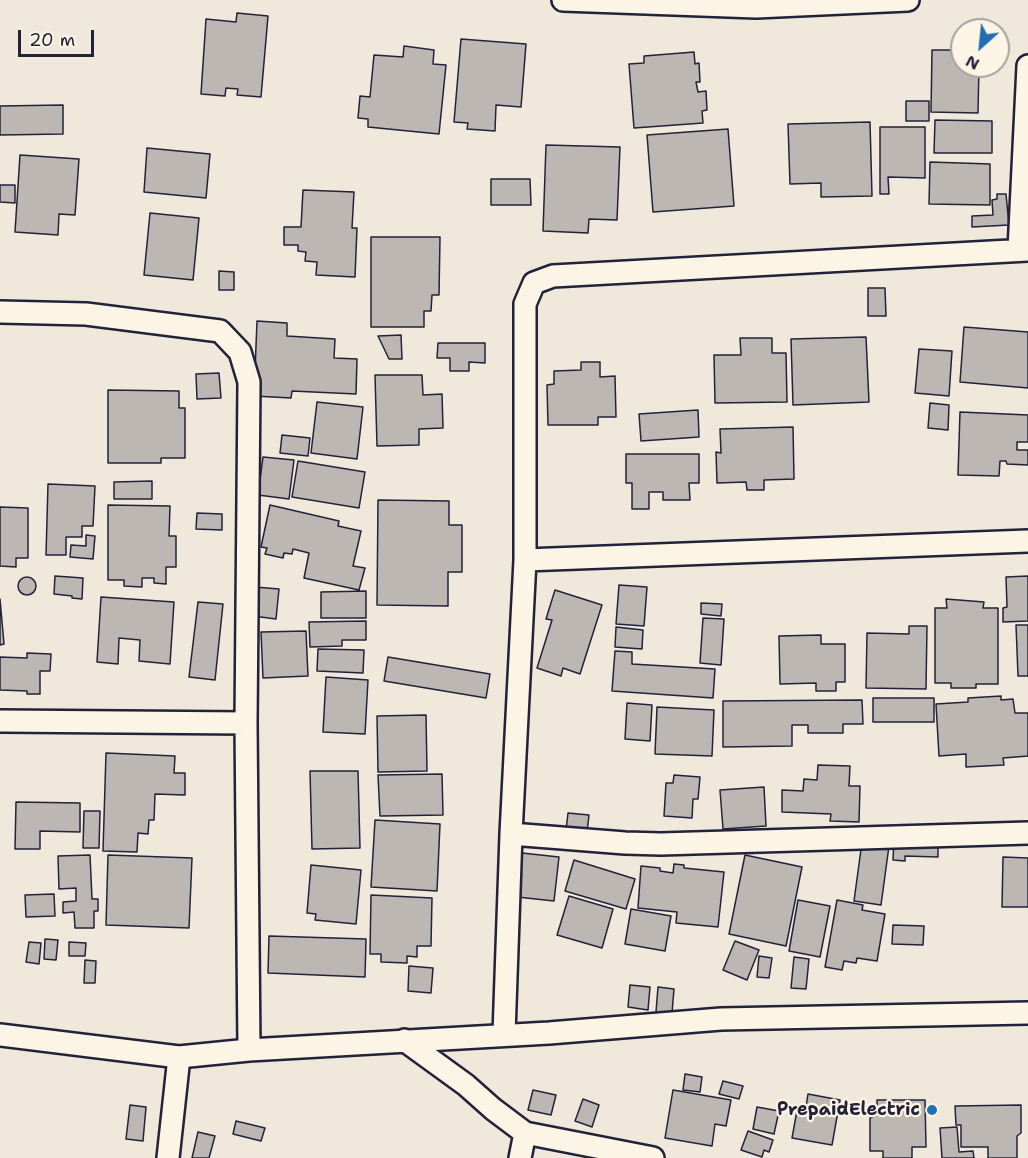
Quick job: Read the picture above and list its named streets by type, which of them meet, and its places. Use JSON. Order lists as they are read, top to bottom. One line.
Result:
{"places":["PrepaidElectric"],"scale_bar":"20 m","north":"bottom left"}
